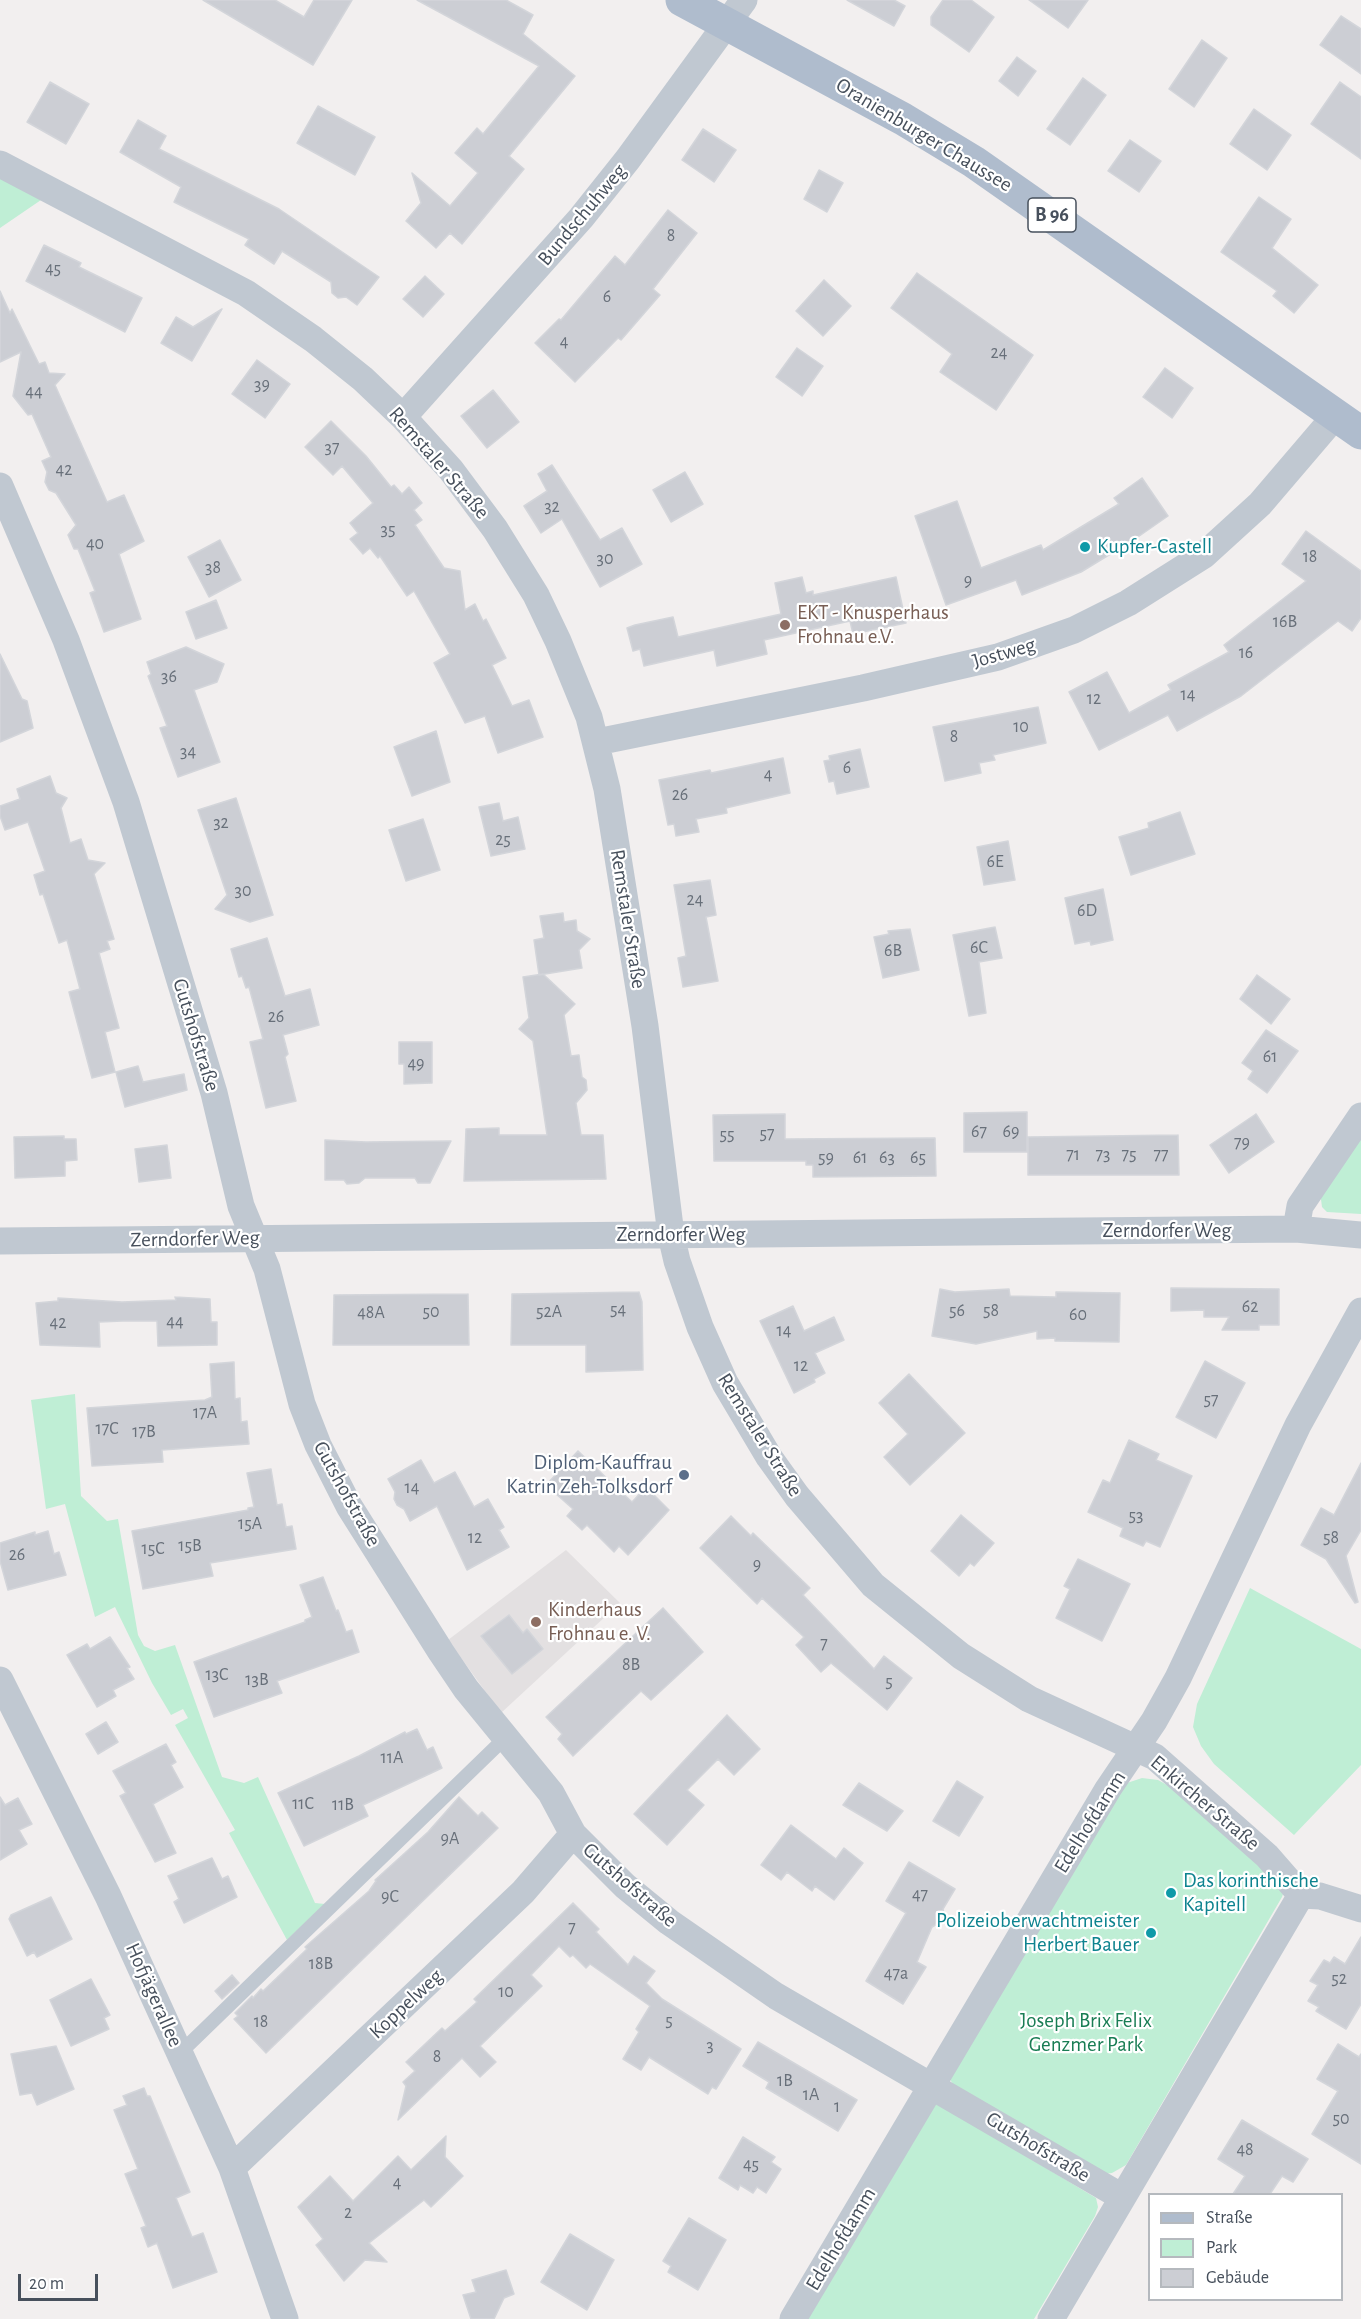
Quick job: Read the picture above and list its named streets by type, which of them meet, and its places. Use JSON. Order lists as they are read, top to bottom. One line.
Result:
{"streets":{"main road":["Oranienburger Chaussee","B 96"],"street":["Bundschuhweg","Remstaler Straße","Jostweg","Gutshofstraße","Zerndorfer Weg","Enkircher Straße","Edelhofdamm","Hofjägerallee","Koppelweg"]},"crossings":[["Oranienburger Chaussee","Bundschuhweg"],["Oranienburger Chaussee","Jostweg"],["Bundschuhweg","Remstaler Straße"],["Remstaler Straße","Jostweg"],["Remstaler Straße","Zerndorfer Weg"],["Remstaler Straße","Enkircher Straße"],["Remstaler Straße","Edelhofdamm"],["Gutshofstraße","Zerndorfer Weg"],["Gutshofstraße","Edelhofdamm"],["Gutshofstraße","Koppelweg"],["Enkircher Straße","Edelhofdamm"],["Hofjägerallee","Koppelweg"]],"parks":["Joseph Brix Felix Genzmer Park"],"places":["Kupfer-Castell","EKT - Knusperhaus Frohnau e.V.","Diplom-Kauffrau Katrin Zeh-Tolksdorf","Kinderhaus Frohnau e. V.","Das korinthische Kapitell","Polizeioberwachtmeister Herbert Bauer"],"house_numbers":["8","45","6","4","24","39","44","37","42","32","35","40","18","30","38","9","16B","16","36","14","12","10","8","34","6","4","26","32","25","6E","30","24","6D","6C","6B","26","61","49","67","69","57","55","79","71","73","75","77","59","61","63","65","62","54","56","58","50","52A","48A","60","44","42","14","12","57","17A","17C","17B","14","53","15A","12","58","15B","15C","26","9","7","8B","13C","13B","5","11A","11C","11B","9A","47","9C","7","18B","47a","52","10","5","18","3","8","1B","1A","1","50","48","45","4","2"],"legend":["Straße","Park","Gebäude"],"scale_bar":"20 m"}
